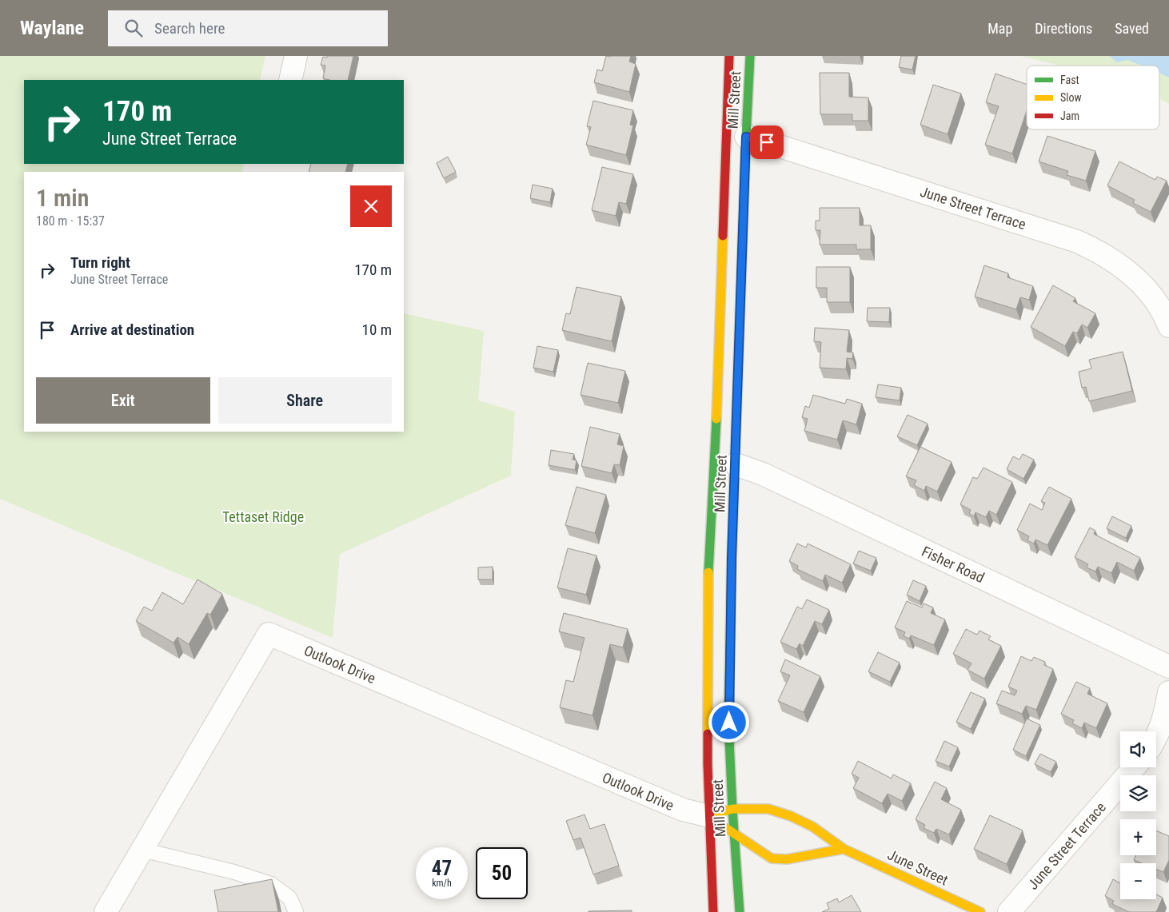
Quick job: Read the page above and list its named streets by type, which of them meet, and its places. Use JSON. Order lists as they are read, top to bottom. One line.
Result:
{"streets":{"main road":["Mill Street","June Street"],"street":["June Street Terrace","Fisher Road","Outlook Drive"]},"crossings":[["Mill Street","June Street Terrace"],["Mill Street","Fisher Road"],["Mill Street","Outlook Drive"],["Mill Street","June Street"],["Outlook Drive","June Street"]],"parks":["Tettaset Ridge"],"legend":["Fast","Slow","Jam"],"page":{"header":"Waylane","search":"Search here","nav":["Map","Directions","Saved"],"turn":["170 m","June Street Terrace"],"heading":["1 min","180 m · 15:37"],"list":[{"name":"Turn right","note":"June Street Terrace","value":"170 m"},{"name":"Arrive at destination","value":"10 m"}],"buttons":["Exit","Share"],"map_buttons":["+","−"],"speed":"47 km/h","limit":"50"}}
